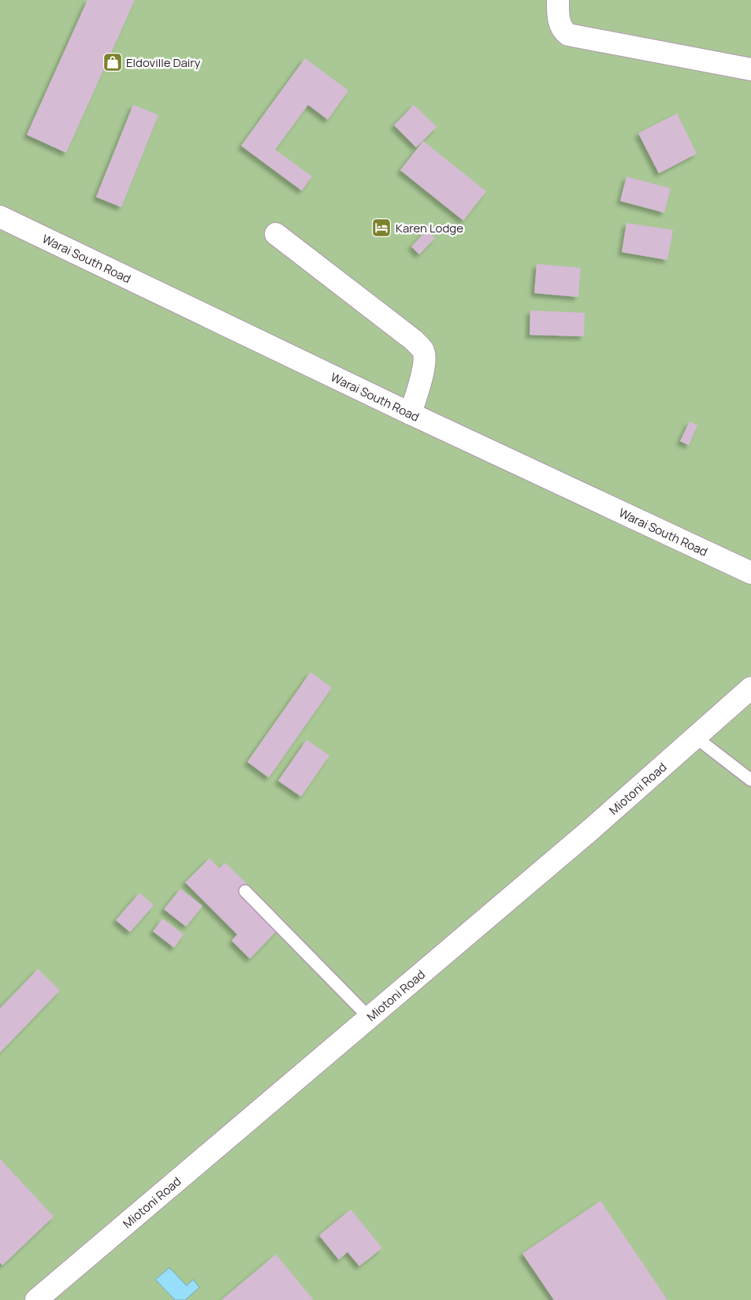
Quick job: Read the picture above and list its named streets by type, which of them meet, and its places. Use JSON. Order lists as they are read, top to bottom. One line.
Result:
{"streets":{"street":["Warai South Road","Miotoni Road"]},"places":{"shop":["Eldoville Dairy"],"hotel":["Karen Lodge"]}}
